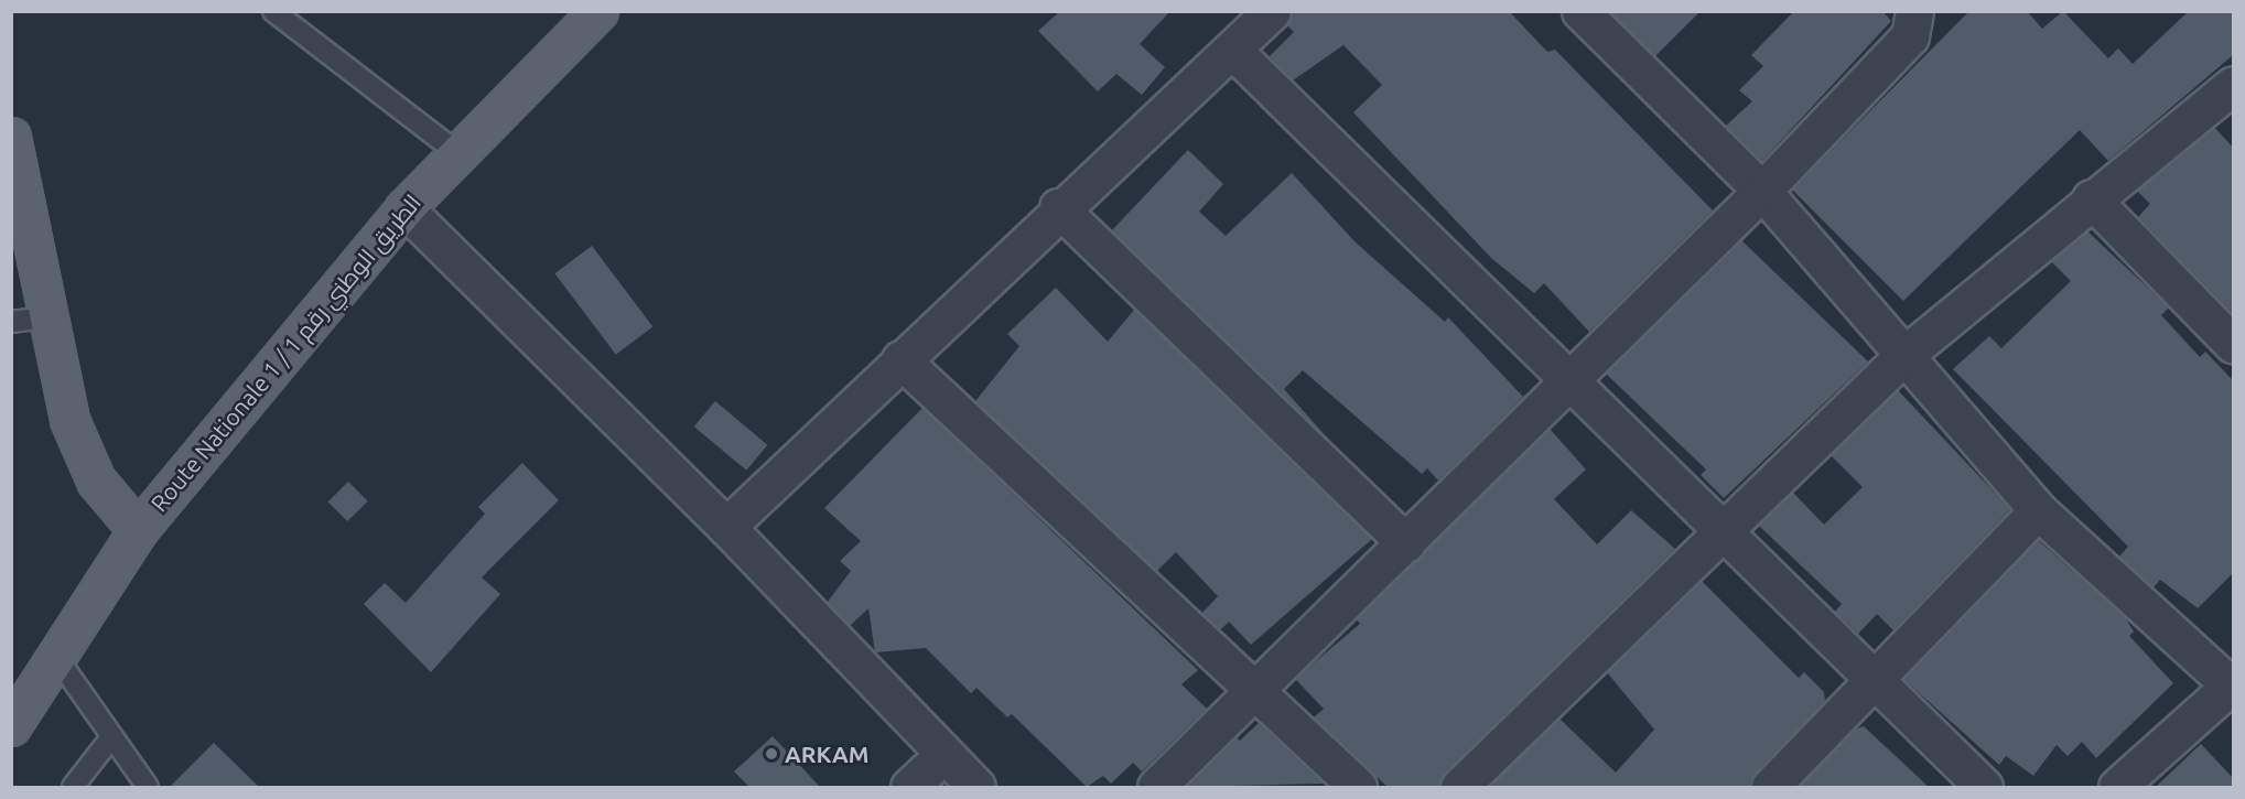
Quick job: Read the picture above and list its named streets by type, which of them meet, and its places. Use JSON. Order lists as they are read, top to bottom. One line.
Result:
{"streets":{"main road":["Route Nationale 1 / الطريق الوطني رقم 1"]},"places":["ARKAM"]}
